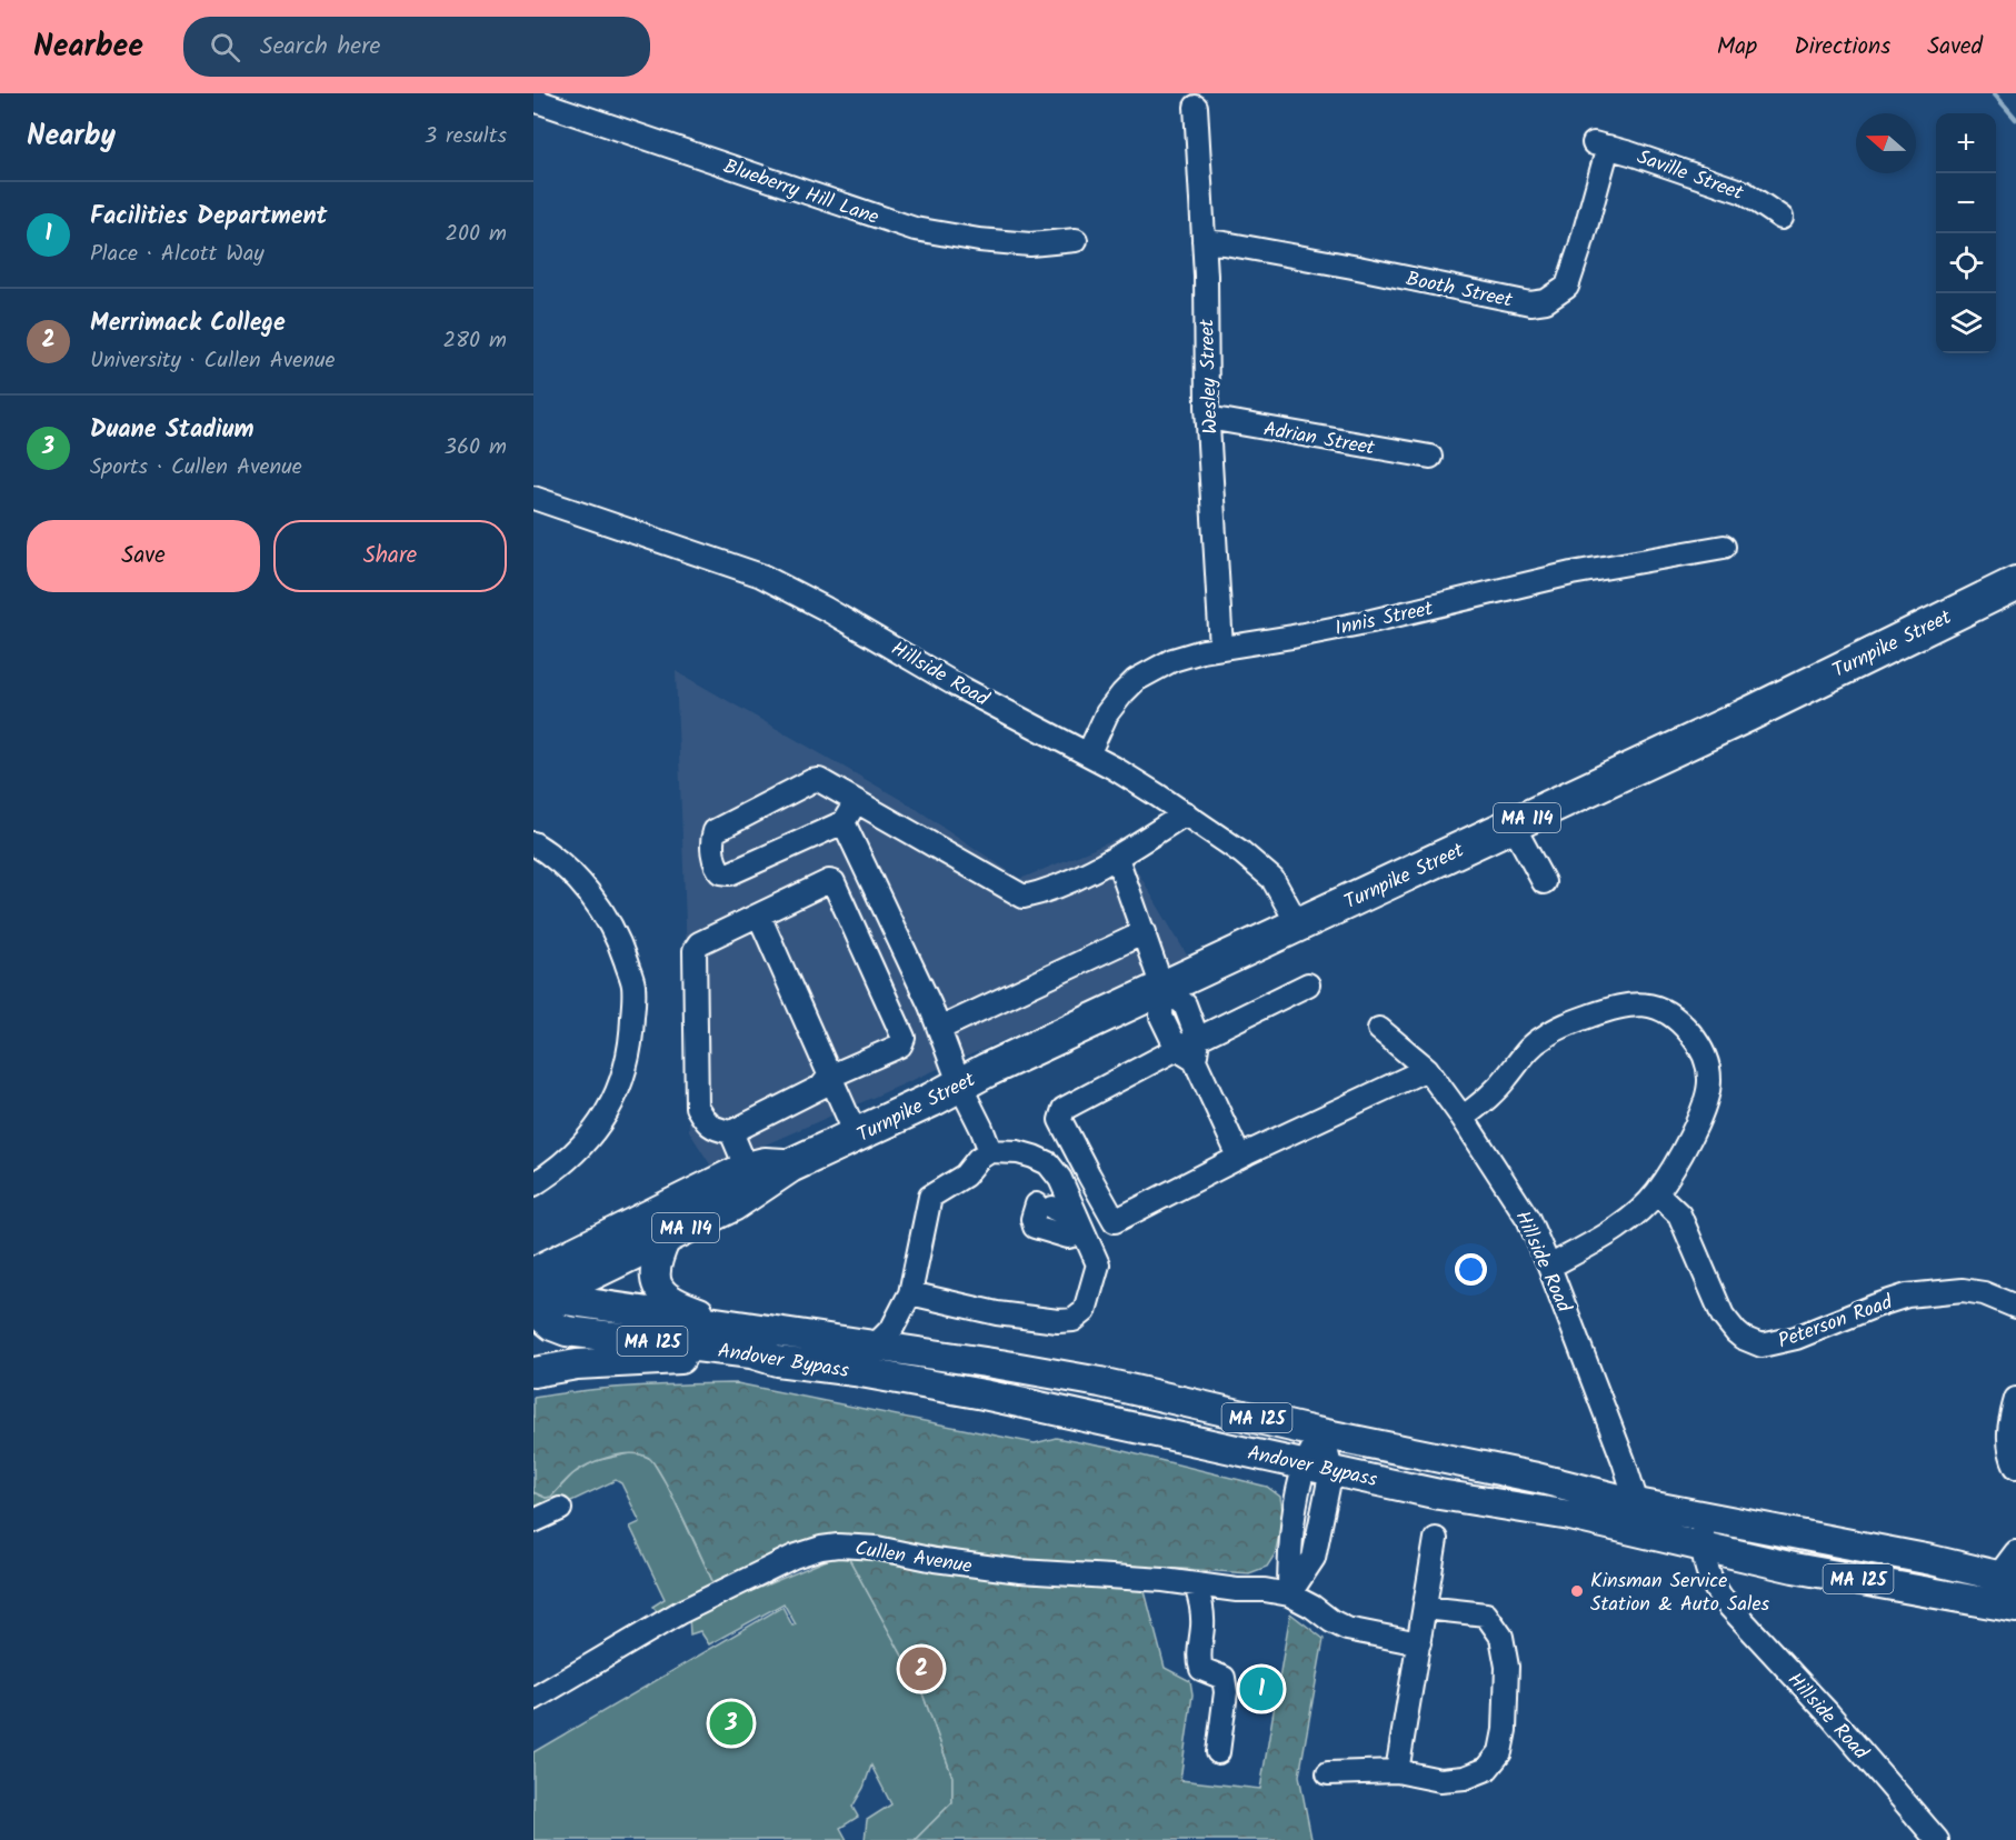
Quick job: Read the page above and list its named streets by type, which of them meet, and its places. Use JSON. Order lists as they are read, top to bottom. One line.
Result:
{"streets":{"highway":["Turnpike Street","MA 114"],"main road":["MA 125","Andover Bypass"],"street":["Saville Street","Blueberry Hill Lane","Booth Street","Wesley Street","Adrian Street","Innis Street","Hillside Road","Peterson Road","Cullen Avenue"]},"crossings":[["Saville Street","Booth Street"],["Booth Street","Wesley Street"],["Wesley Street","Adrian Street"],["Wesley Street","Innis Street"],["Innis Street","Hillside Road"],["Turnpike Street","Hillside Road"],["Turnpike Street","Andover Bypass"],["Hillside Road","Andover Bypass"],["MA 125","Andover Bypass"]],"places":["Kinsman Service Station & Auto Sales"],"north":"left","page":{"header":"Nearbee","search":"Search here","nav":["Map","Directions","Saved"],"heading":["Nearby","3 results"],"map_buttons":["+","−"],"list":[{"mark":"1","name":"Facilities Department","note":"Place · Alcott Way","value":"200 m"},{"mark":"2","name":"Merrimack College","note":"University · Cullen Avenue","value":"280 m"},{"mark":"3","name":"Duane Stadium","note":"Sports · Cullen Avenue","value":"360 m"}],"buttons":["Save","Share"],"pins":["2","1","3"]}}
